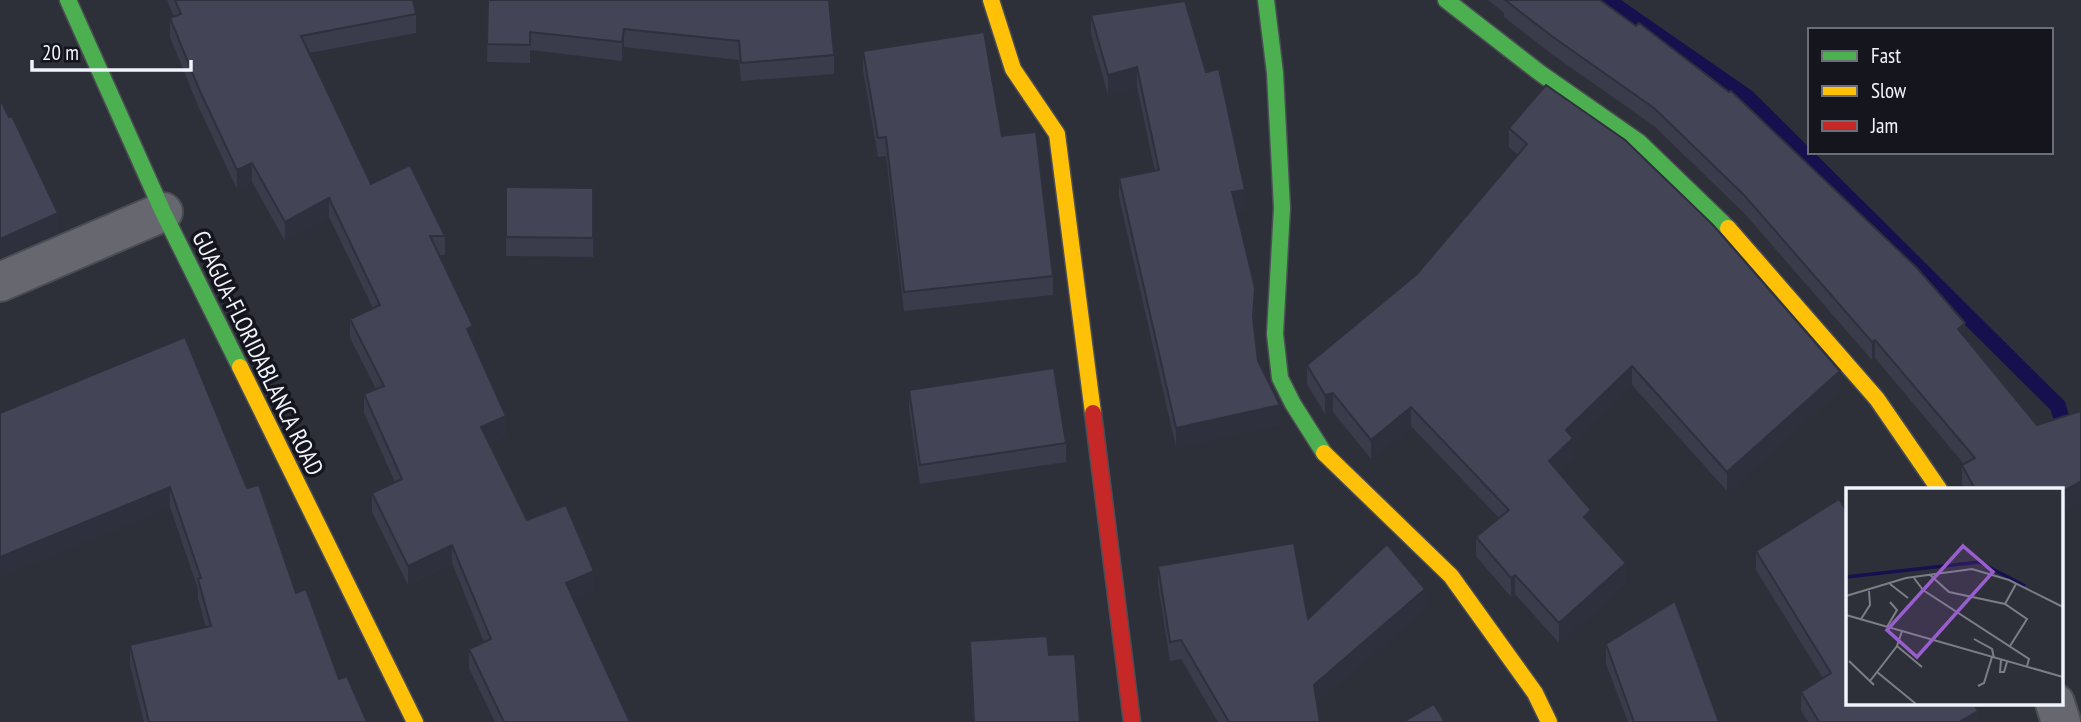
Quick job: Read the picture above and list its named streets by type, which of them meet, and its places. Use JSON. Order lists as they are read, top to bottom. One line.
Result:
{"streets":{"street":["GUAGUA-FLORIDABLANCA ROAD"]},"legend":["Fast","Slow","Jam"],"scale_bar":"20 m"}
